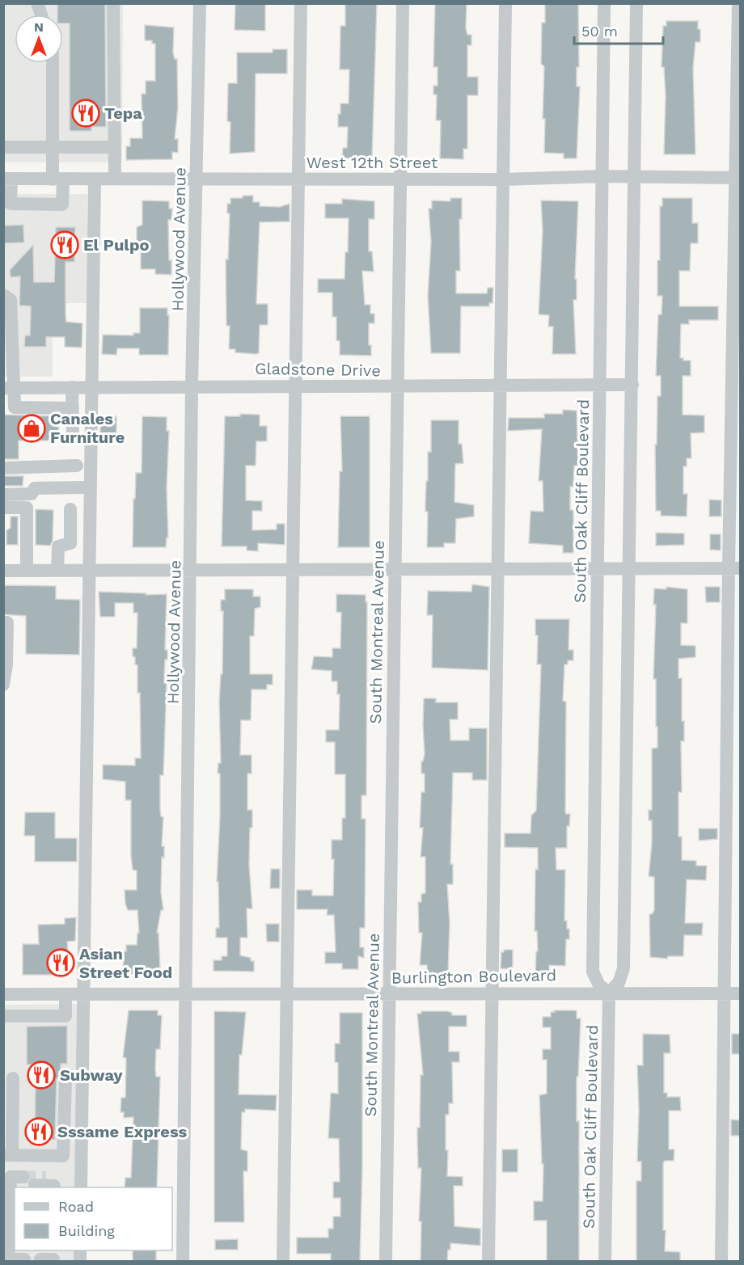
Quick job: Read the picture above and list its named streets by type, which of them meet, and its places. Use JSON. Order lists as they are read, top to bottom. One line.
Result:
{"streets":{"street":["West 12th Street","Hollywood Avenue","Gladstone Drive","South Oak Cliff Boulevard","South Montreal Avenue","Burlington Boulevard"]},"crossings":[["West 12th Street","Hollywood Avenue"],["West 12th Street","South Oak Cliff Boulevard"],["West 12th Street","South Montreal Avenue"],["Hollywood Avenue","Gladstone Drive"],["Hollywood Avenue","Burlington Boulevard"],["Gladstone Drive","South Oak Cliff Boulevard"],["Gladstone Drive","South Montreal Avenue"],["South Oak Cliff Boulevard","Burlington Boulevard"],["South Montreal Avenue","Burlington Boulevard"]],"places":{"restaurant":["Tepa","El Pulpo","Asian Street Food","Subway","Sssame Express"],"shop":["Canales Furniture"]},"legend":["Road","Building"],"scale_bar":"50 m","north":"top"}
